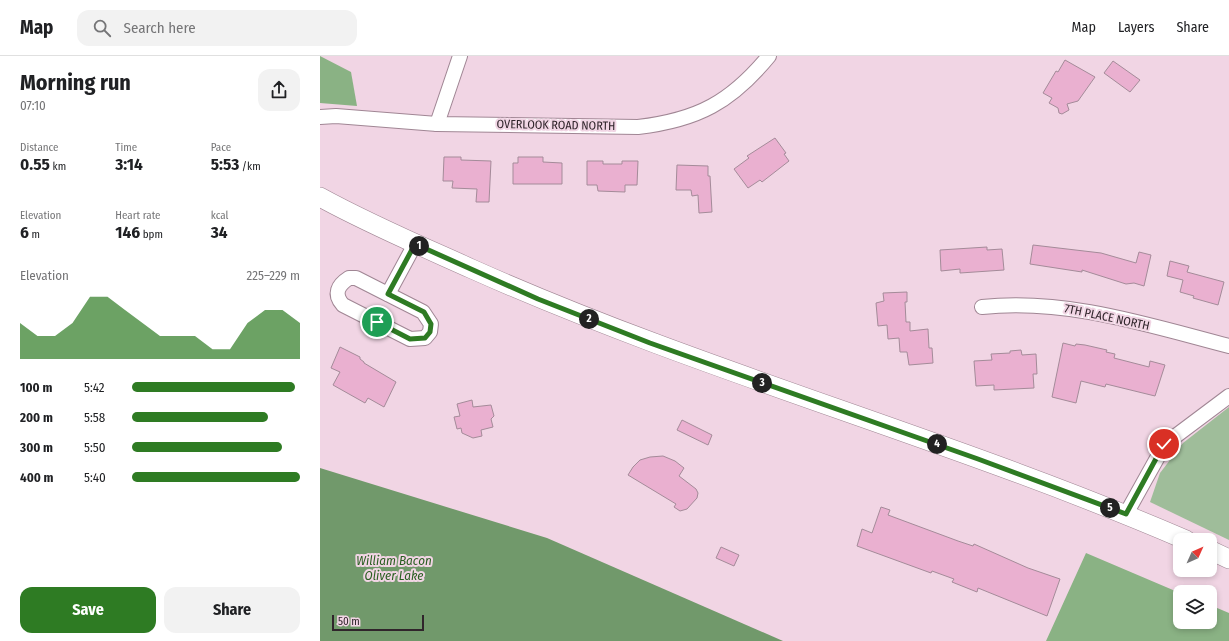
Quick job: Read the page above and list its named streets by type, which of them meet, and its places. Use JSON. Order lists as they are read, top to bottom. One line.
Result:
{"streets":{"street":["OVERLOOK ROAD NORTH","7TH PLACE NORTH"]},"water":["William Bacon Oliver Lake"],"scale_bar":"50 m","north":"top right","page":{"header":"Map","search":"Search here","nav":["Map","Layers","Share"],"heading":["Morning run","07:10"],"stats":[["Distance","0.55 km"],["Time","3:14"],["Pace","5:53 /km"],["Elevation","6 m"],["Heart rate","146 bpm"],["kcal","34"]],"pins":["1","2","3","4","5"],"chart":["Elevation","225–229 m"],"list":[{"name":"100 m","note":"5:42"},{"name":"200 m","note":"5:58"},{"name":"300 m","note":"5:50"},{"name":"400 m","note":"5:40"}],"buttons":["Save","Share"],"scale":"50 m"}}
